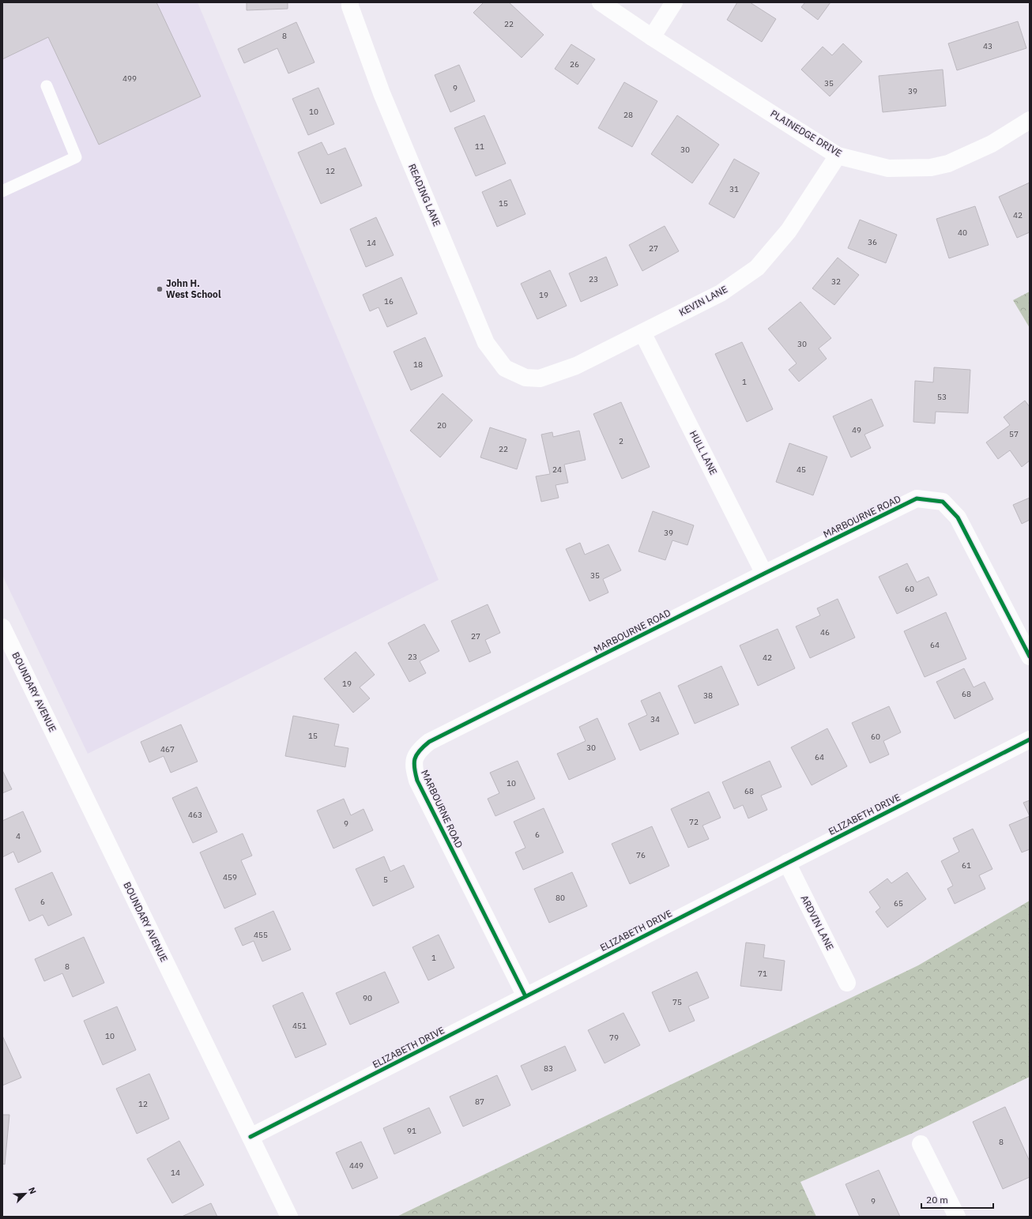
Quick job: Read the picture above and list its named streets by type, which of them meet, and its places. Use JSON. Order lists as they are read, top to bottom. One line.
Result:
{"streets":{"street":["PLAINEDGE DRIVE","READING LANE","KEVIN LANE","HULL LANE","MARBOURNE ROAD","BOUNDARY AVENUE","ELIZABETH DRIVE","ARDVIN LANE"]},"crossings":[["PLAINEDGE DRIVE","KEVIN LANE"],["READING LANE","KEVIN LANE"],["KEVIN LANE","HULL LANE"],["HULL LANE","MARBOURNE ROAD"],["MARBOURNE ROAD","ELIZABETH DRIVE"],["BOUNDARY AVENUE","ELIZABETH DRIVE"],["ELIZABETH DRIVE","ARDVIN LANE"]],"places":["John H. West School"],"house_numbers":["22","8","43","26","499","35","9","39","10","28","11","30","12","31","15","42","40","36","14","27","23","32","19","16","30","18","1","53","20","49","57","2","22","24","45","39","35","60","46","27","64","23","42","19","68","38","34","15","60","30","467","64","10","68","463","72","9","6","4","76","61","459","5","80","6","65","455","1","8","71","90","75","451","10","79","83","87","12","91","8","449","14","9"],"scale_bar":"20 m","north":"top right"}
